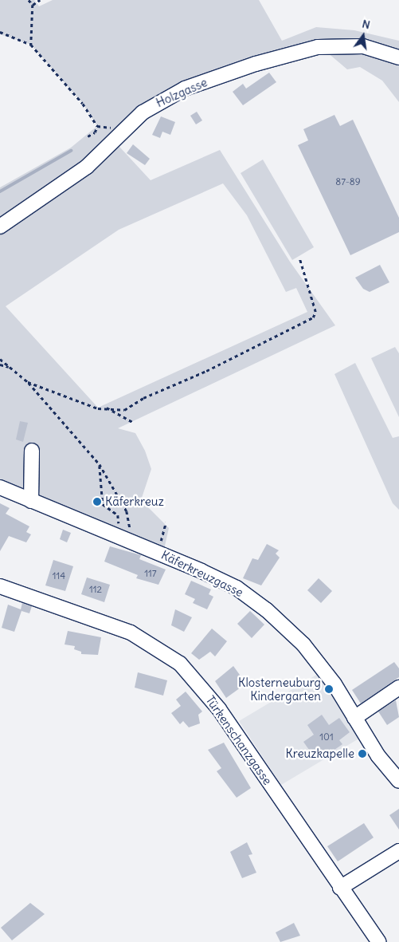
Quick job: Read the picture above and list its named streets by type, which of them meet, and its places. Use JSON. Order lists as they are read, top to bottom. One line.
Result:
{"streets":{"street":["Holzgasse","Käferkreuzgasse","Türkenschanzgasse"]},"places":["Käferkreuz","Klosterneuburg Kindergarten","Kreuzkapelle"],"house_numbers":["87-89","117","114","112","101"],"north":"top"}
